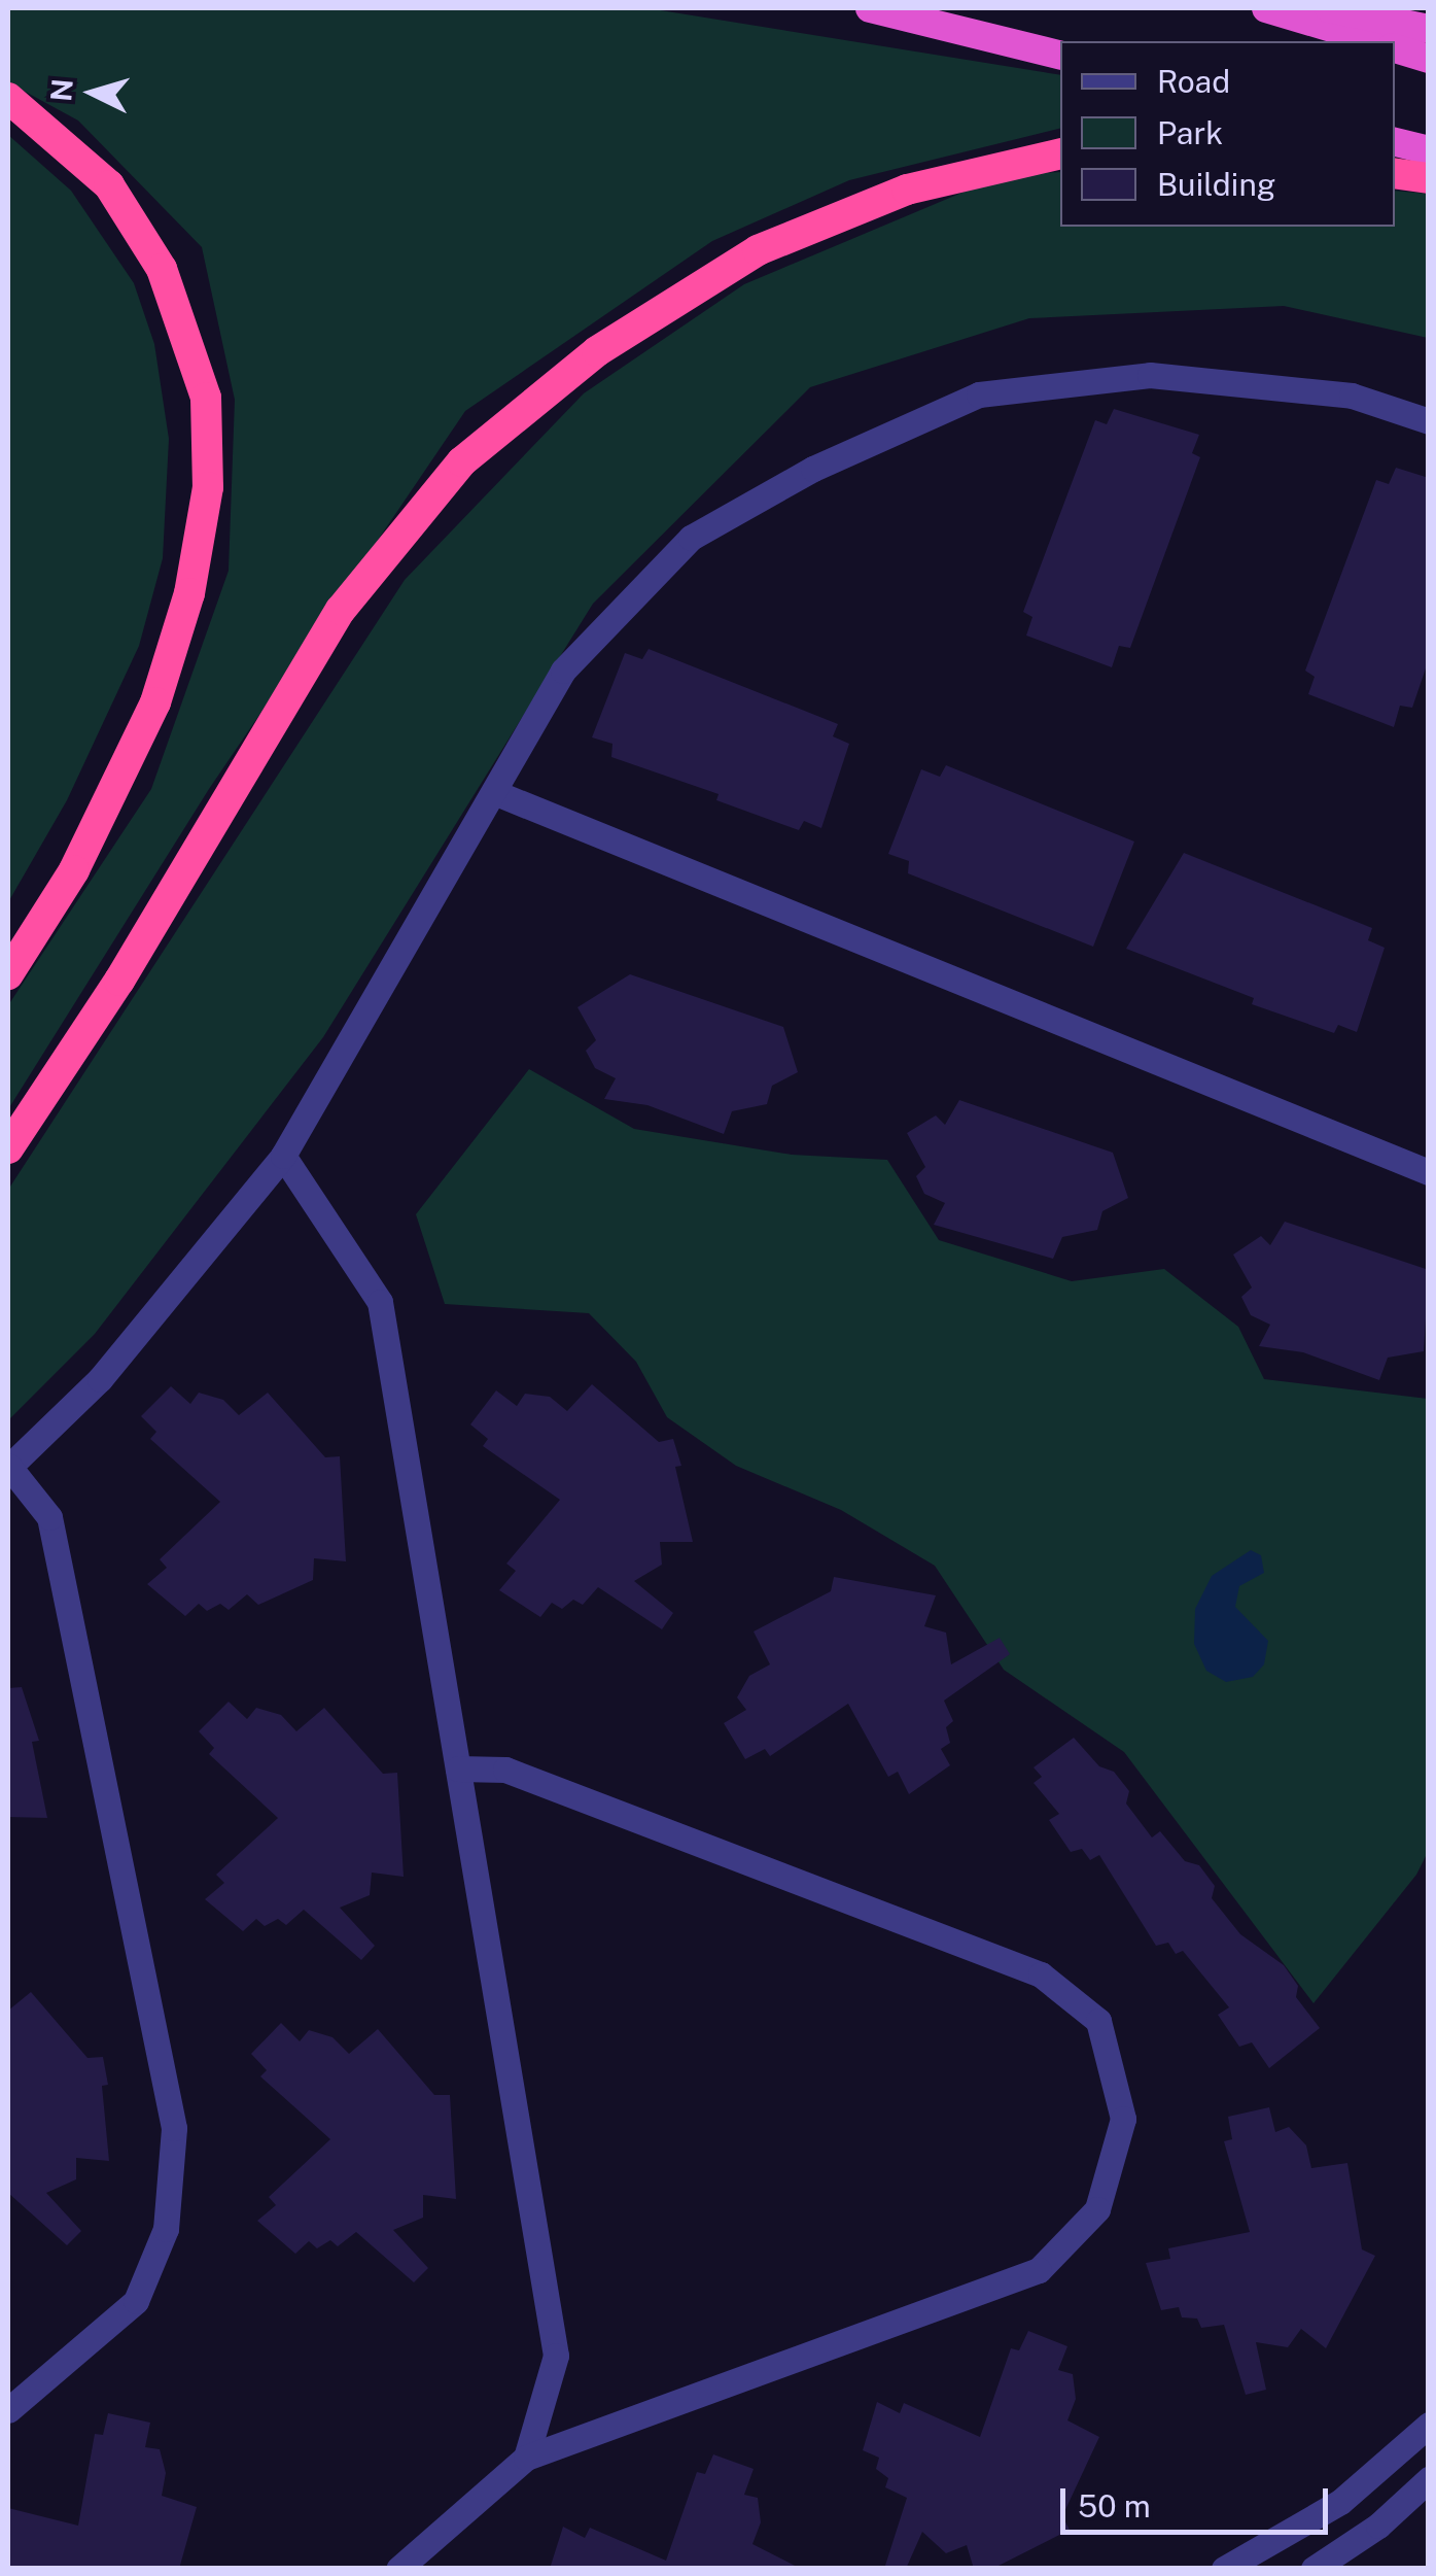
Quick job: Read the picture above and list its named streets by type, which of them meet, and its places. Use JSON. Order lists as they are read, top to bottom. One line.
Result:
{"legend":["Road","Park","Building"],"scale_bar":"50 m","north":"left"}
